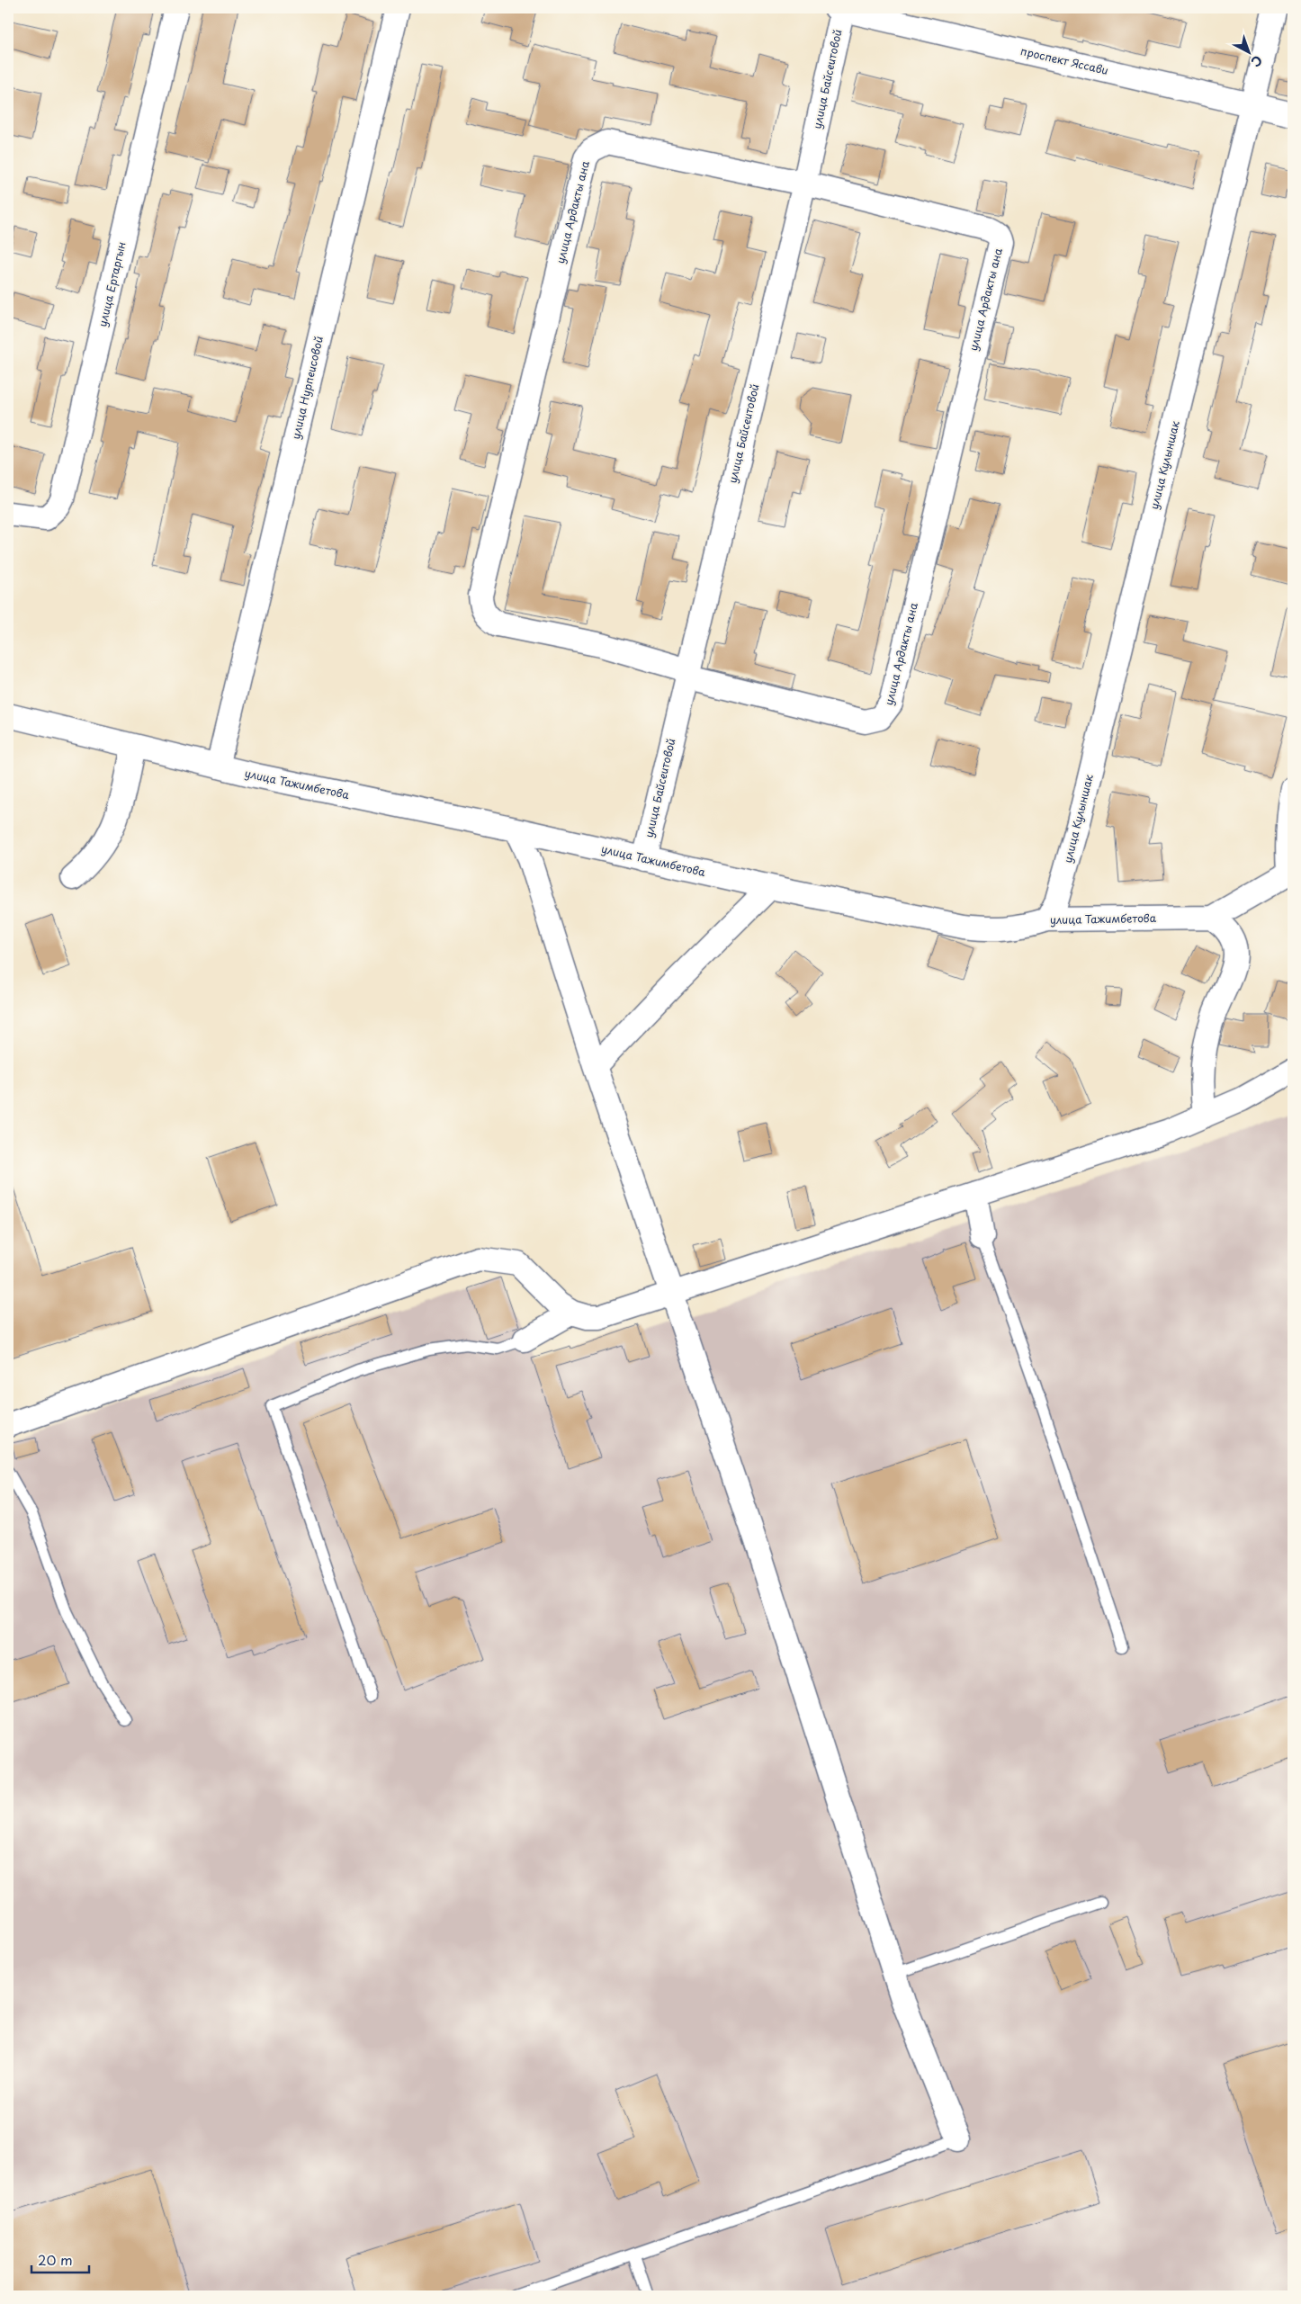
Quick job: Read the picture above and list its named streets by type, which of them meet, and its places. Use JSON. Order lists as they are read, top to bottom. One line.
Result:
{"streets":{"street":["проспект Яссави","улица Байсеитовой","улица Ардакты ана","улица Ертаргын","улица Нурпеисовой","улица Кулыншак","улица Тажимбетова"]},"crossings":[["проспект Яссави","улица Байсеитовой"],["проспект Яссави","улица Кулыншак"],["улица Байсеитовой","улица Ардакты ана"],["улица Байсеитовой","улица Тажимбетова"],["улица Нурпеисовой","улица Тажимбетова"],["улица Кулыншак","улица Тажимбетова"]],"scale_bar":"20 m","north":"bottom right"}
